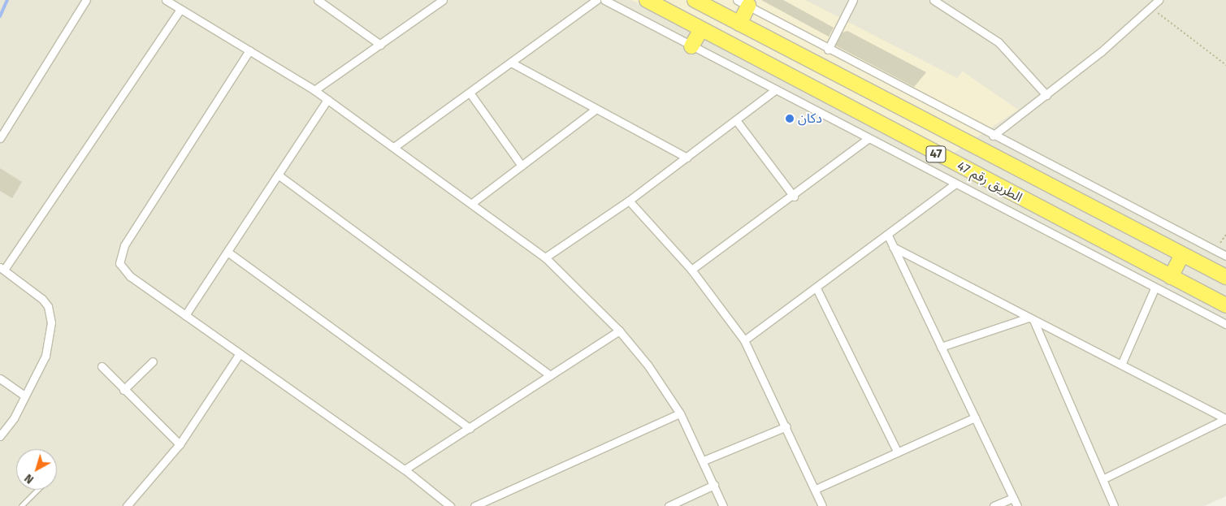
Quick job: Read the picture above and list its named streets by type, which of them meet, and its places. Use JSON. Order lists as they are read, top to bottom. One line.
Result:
{"streets":{"highway":["47","الطريق رقم 47"]},"places":["دكان"],"north":"bottom left"}
